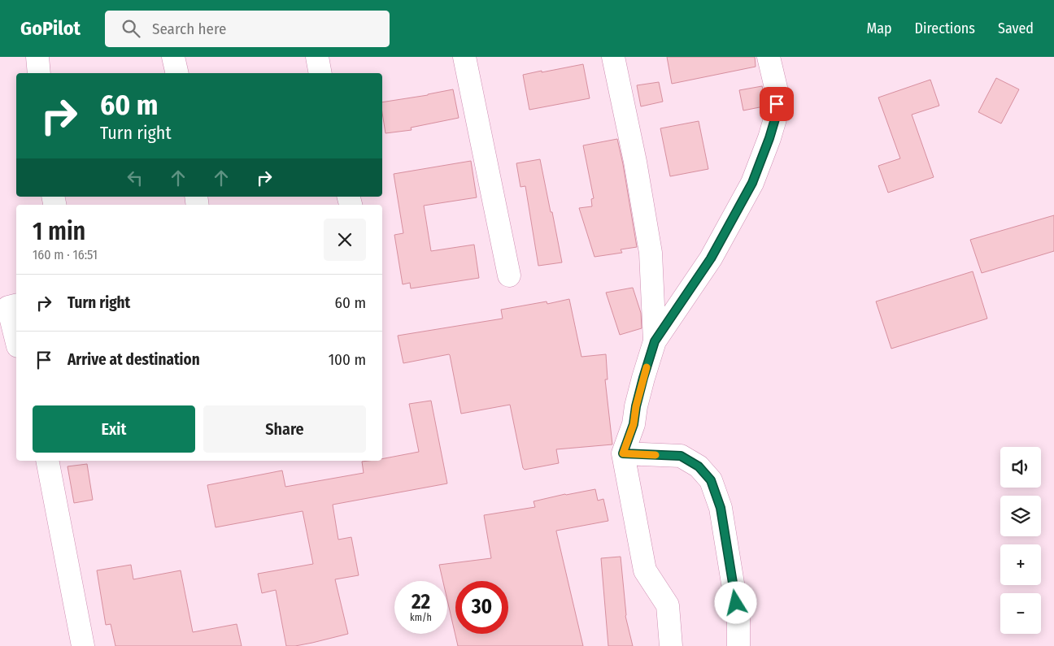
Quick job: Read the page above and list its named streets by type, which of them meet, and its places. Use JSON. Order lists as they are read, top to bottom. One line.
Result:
{"page":{"header":"GoPilot","search":"Search here","nav":["Map","Directions","Saved"],"turn":["60 m","Turn right"],"heading":["1 min","160 m · 16:51"],"list":[{"name":"Turn right","value":"60 m"},{"name":"Arrive at destination","value":"100 m"}],"buttons":["Exit","Share"],"map_buttons":["+","−"],"speed":"22 km/h","limit":"30"}}
